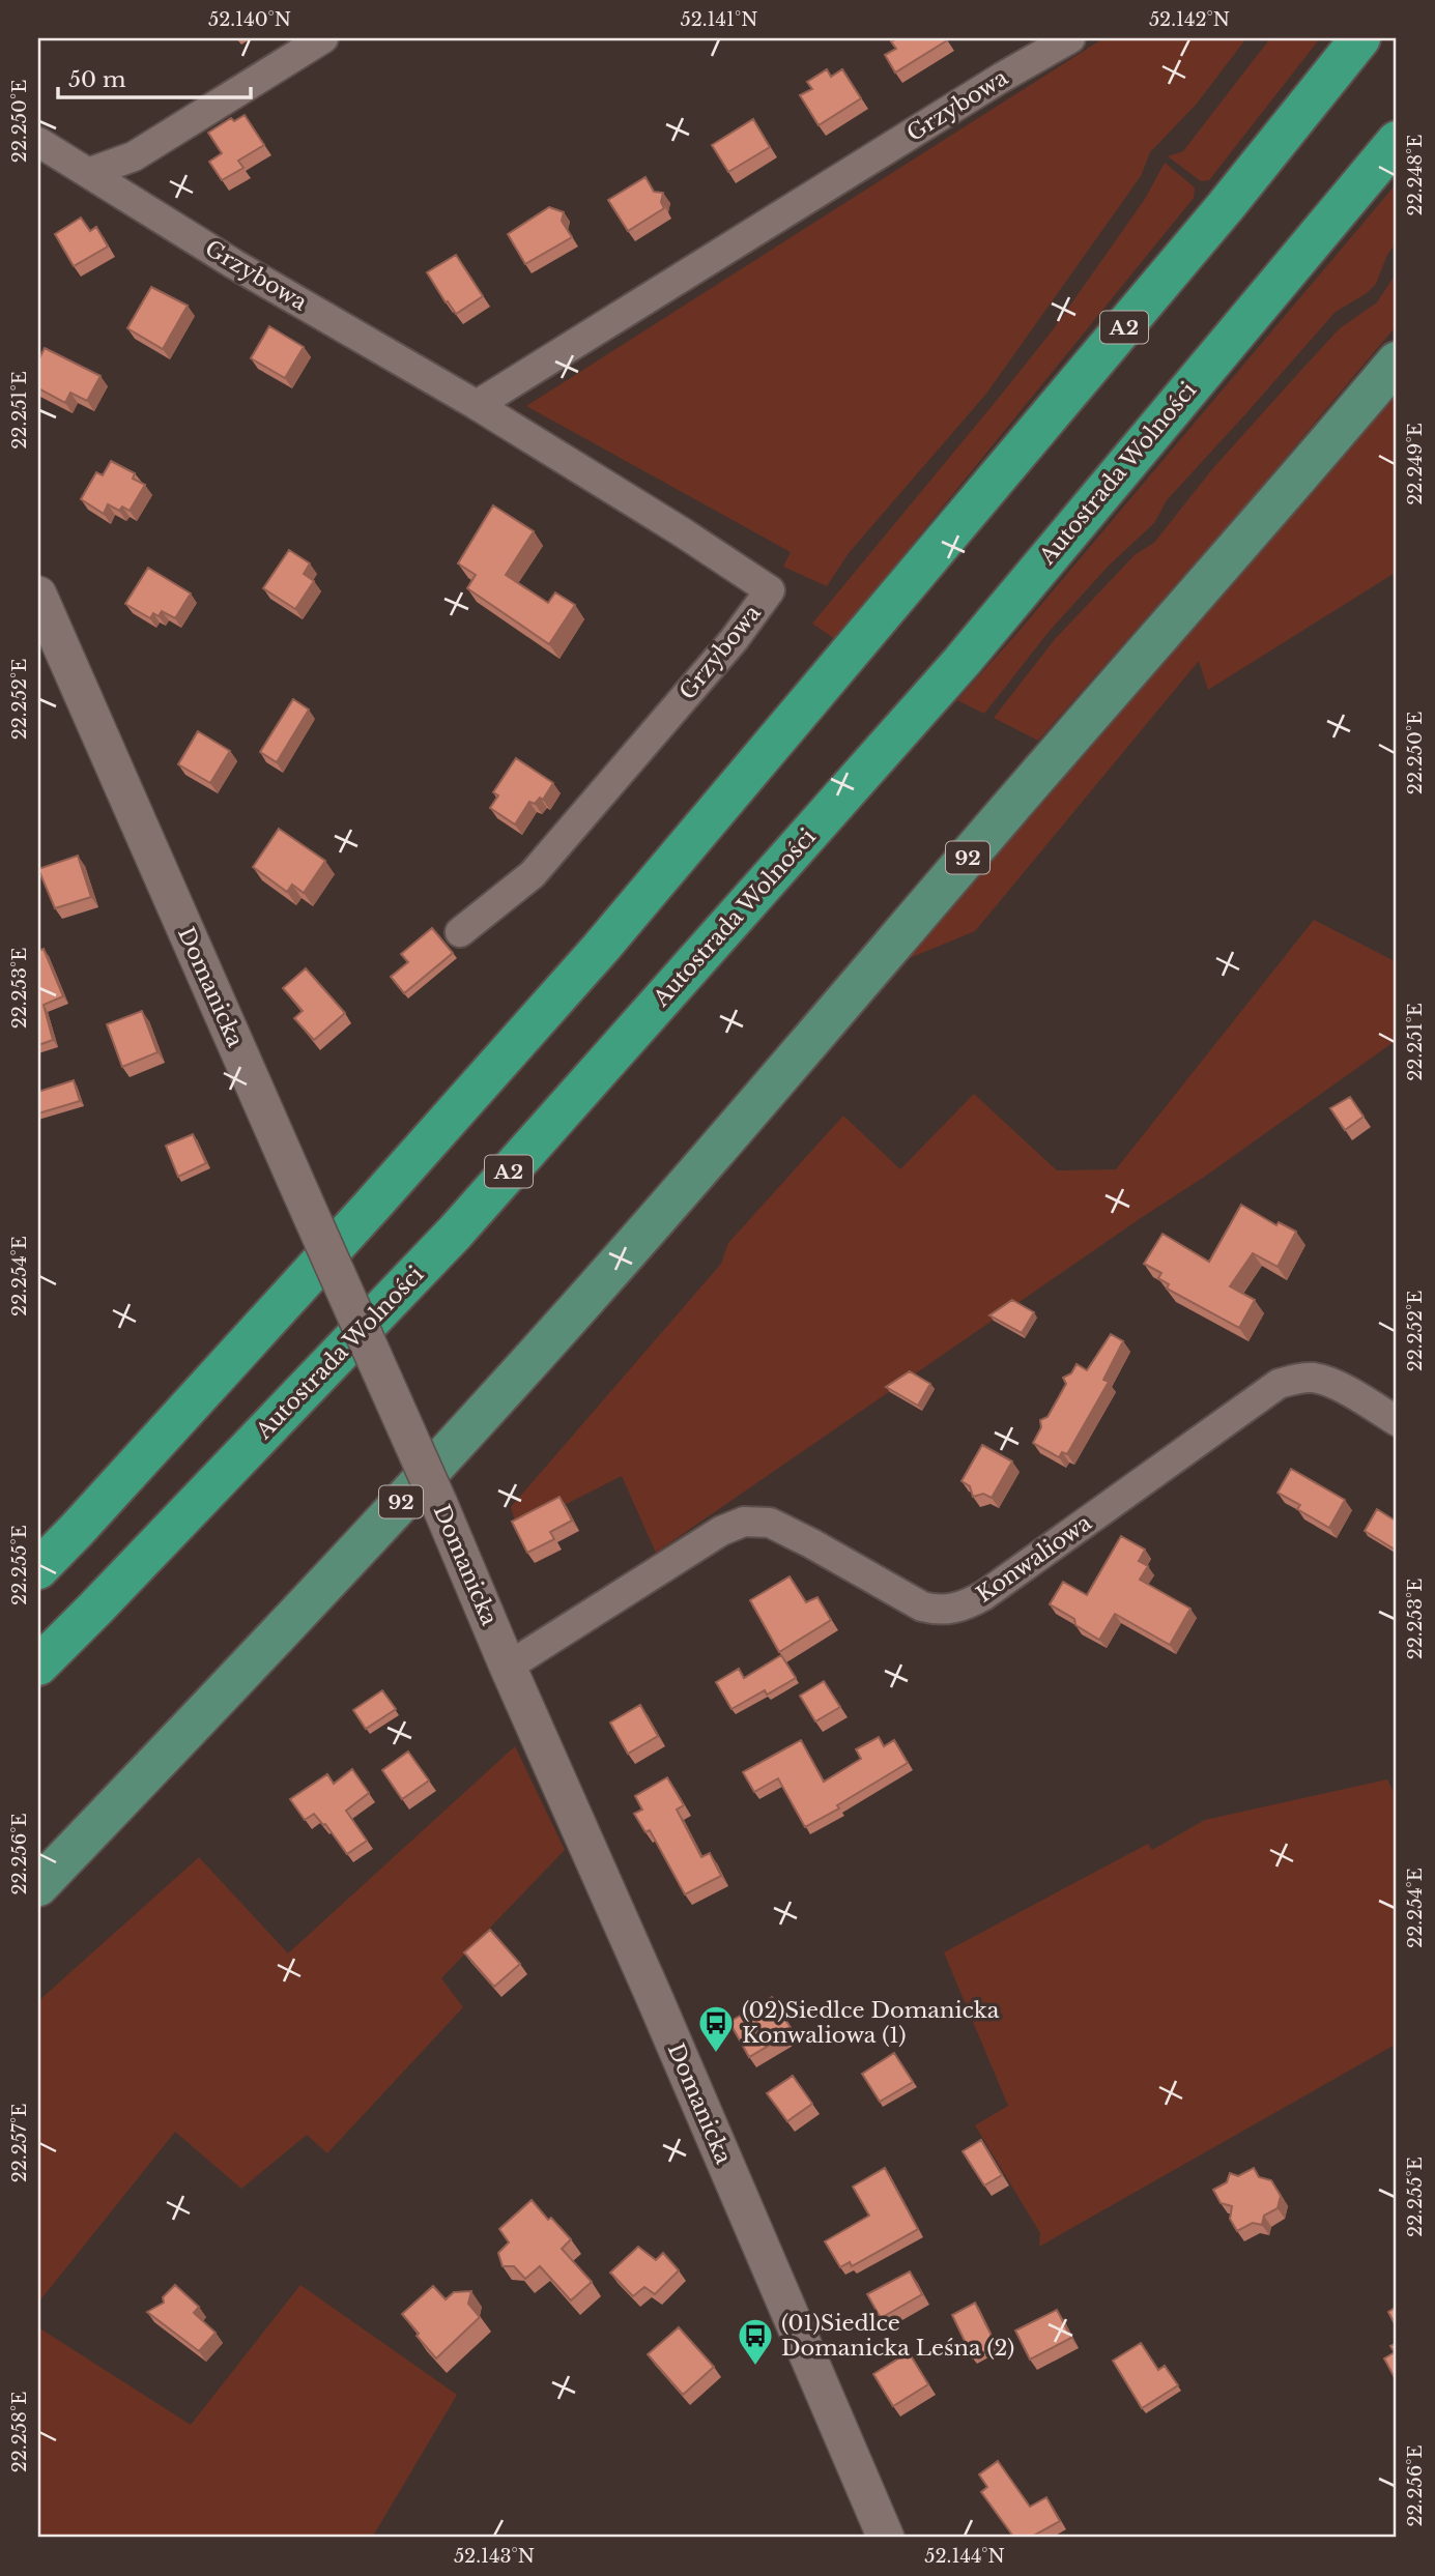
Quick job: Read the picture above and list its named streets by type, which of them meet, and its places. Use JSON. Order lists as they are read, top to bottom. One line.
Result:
{"streets":{"highway":["A2","Autostrada Wolności"],"main road":["92"],"street":["Grzybowa","Domanicka","Konwaliowa"]},"crossings":[["Domanicka","Konwaliowa"]],"places":{"bus stop":["(02)Siedlce Domanicka Konwaliowa (1)","(01)Siedlce Domanicka Leśna (2)"]},"scale_bar":"50 m","coordinates":["52.140°N","52.141°N","52.142°N","22.250°E","22.248°E","22.251°E","22.249°E","22.252°E","22.253°E","22.254°E","22.255°E","22.256°E","22.257°E","22.258°E","52.143°N","52.144°N"]}
